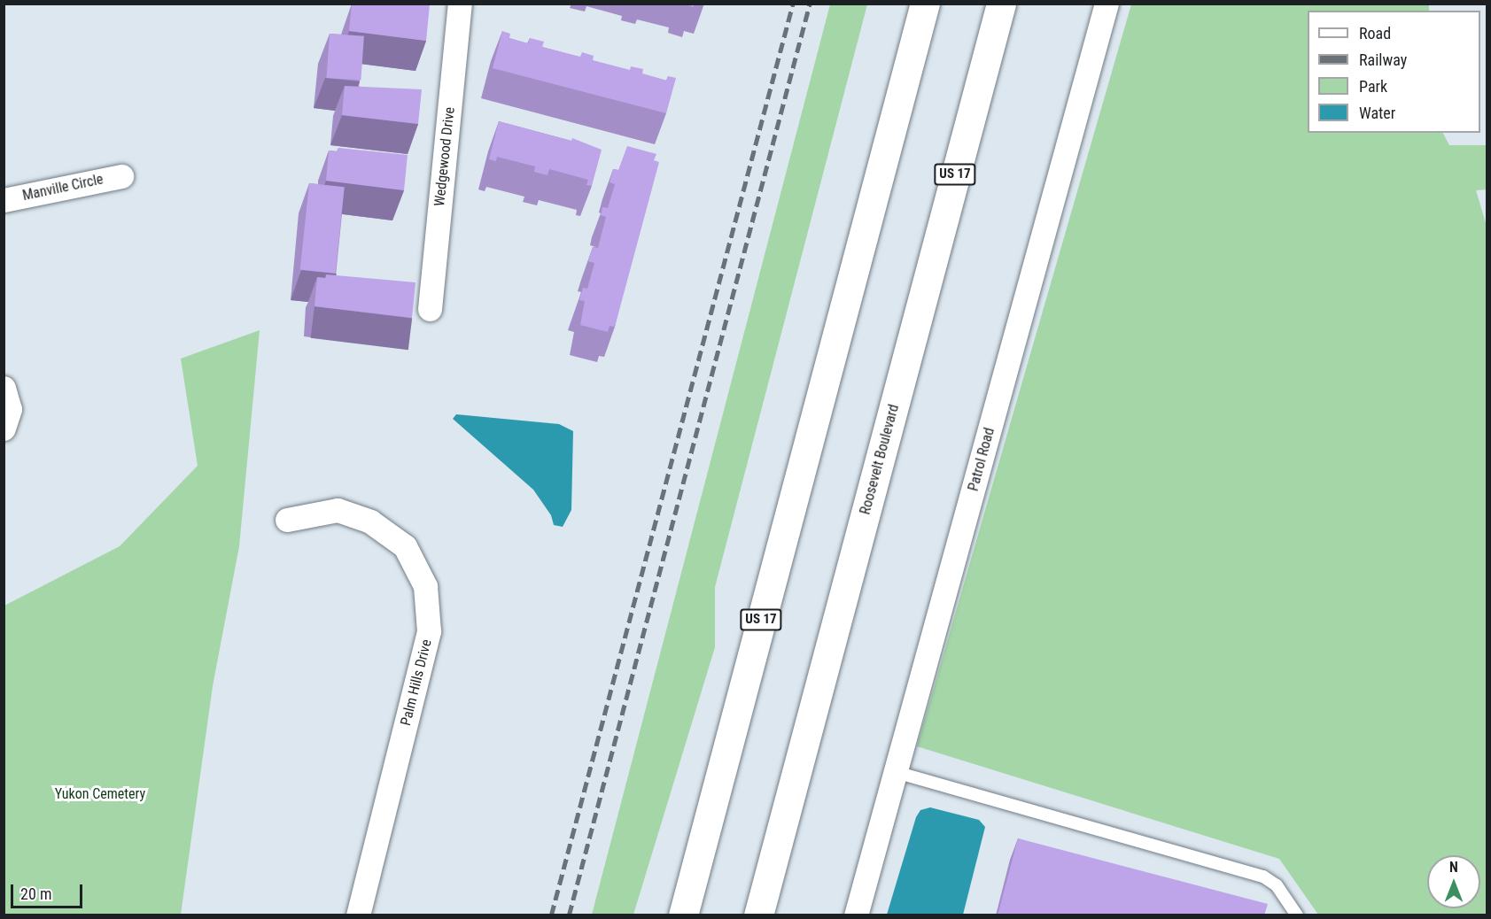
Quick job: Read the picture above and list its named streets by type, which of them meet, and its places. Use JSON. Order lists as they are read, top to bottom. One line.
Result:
{"streets":{"highway":["US 17","Roosevelt Boulevard"],"street":["Wedgewood Drive","Manville Circle","Patrol Road","Palm Hills Drive"]},"parks":["Yukon Cemetery"],"legend":["Road","Railway","Park","Water"],"scale_bar":"20 m","north":"top"}
